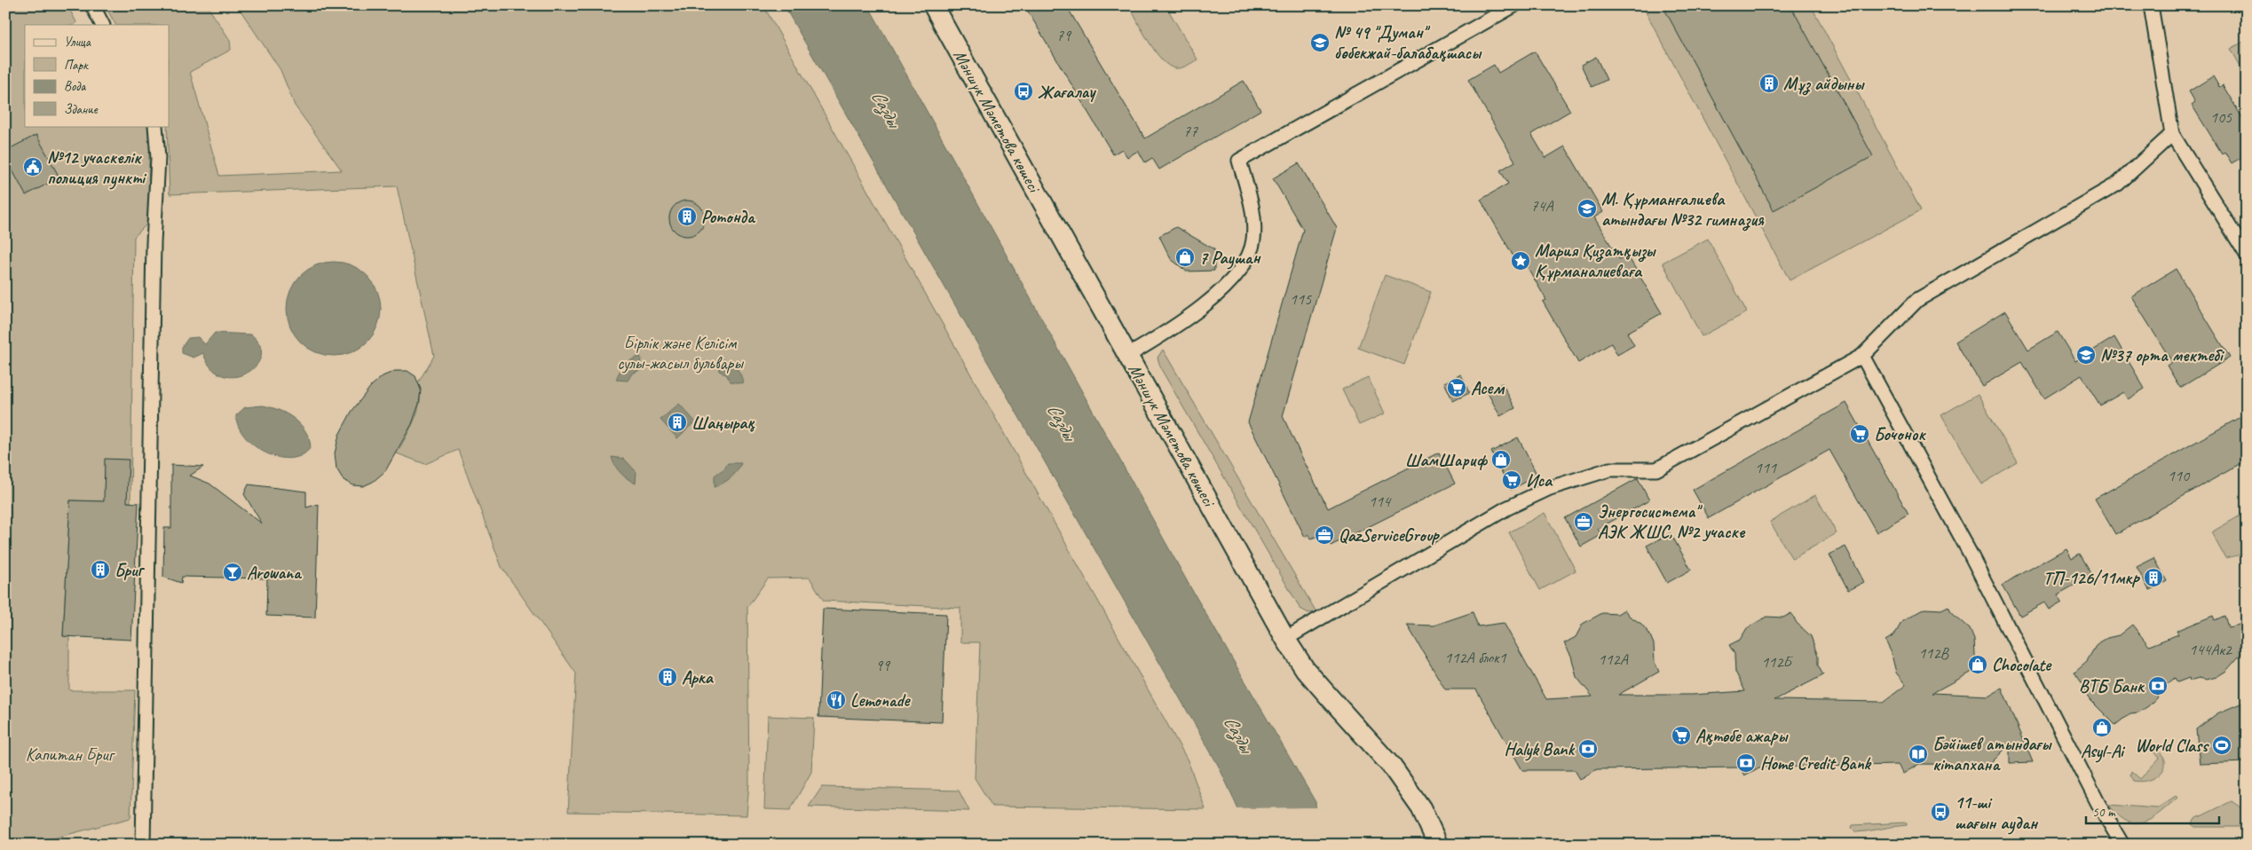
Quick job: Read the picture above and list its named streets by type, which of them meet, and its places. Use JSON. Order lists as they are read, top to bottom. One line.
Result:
{"streets":{"main road":["Мәншүк Мәметова көшесі"]},"water":["Сазды"],"parks":["Бірлік және Келісім сулы-жасыл бульвары","Капитан Бриг"],"places":{"school or university":["№ 49 \"Думан\" бөбекжай-балабақшасы","М. Құрманғалиева атындағы №32 гимназия","№37 орта мектебі"],"building":["Мұз айдыны","Ротонда","Шаңырақ","Бриг","ТП-126/11мкр","Арка"],"bus stop":["Жағалау","11-ші шағын аудан"],"public building":["№12 учаскелік полиция пункті"],"shop":["7 Раушан","ШамШариф","Chocolate","Asyl-Ai"],"place":["Мария Қизатқызы Құрманалиеваға"],"supermarket":["Асем","Бочонок","Иса","Ақтөбе ажары"],"office":["Энергосистема\" АЭК ЖШС, №2 учаске","QazServiceGroup"],"bar":["Arowana"],"bank":["ВТБ Банк","Halyk Bank","Home Credit Bank"],"restaurant":["Lemonade"],"sports":["World Class"],"library":["Бәйішев атындағы кітапхана"]},"house_numbers":["79","105","77","74А","115","111","110","114","144Ак2","112В","112А блок1","112А","112Б","99"],"legend":["Улица","Парк","Вода","Здание"],"scale_bar":"50 m"}
